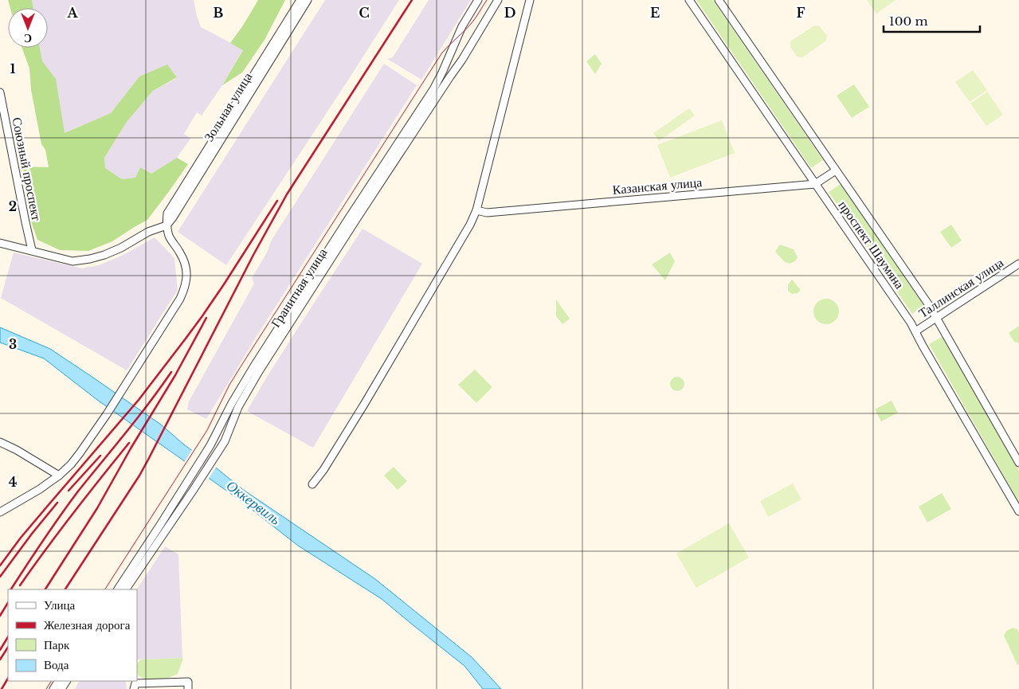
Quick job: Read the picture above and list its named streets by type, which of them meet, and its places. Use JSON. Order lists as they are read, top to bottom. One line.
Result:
{"streets":{"street":["Зольная улица","Союзный проспект","Казанская улица","проспект Шаумяна","Гранитная улица","Таллинская улица"]},"crossings":[["Казанская улица","проспект Шаумяна"],["проспект Шаумяна","Таллинская улица"]],"water":["Оккервиль"],"legend":["Улица","Железная дорога","Парк","Вода"],"scale_bar":"100 m","north":"bottom","grid":{"columns":["A","B","C","D","E","F"],"rows":["1","2","3","4"]}}
